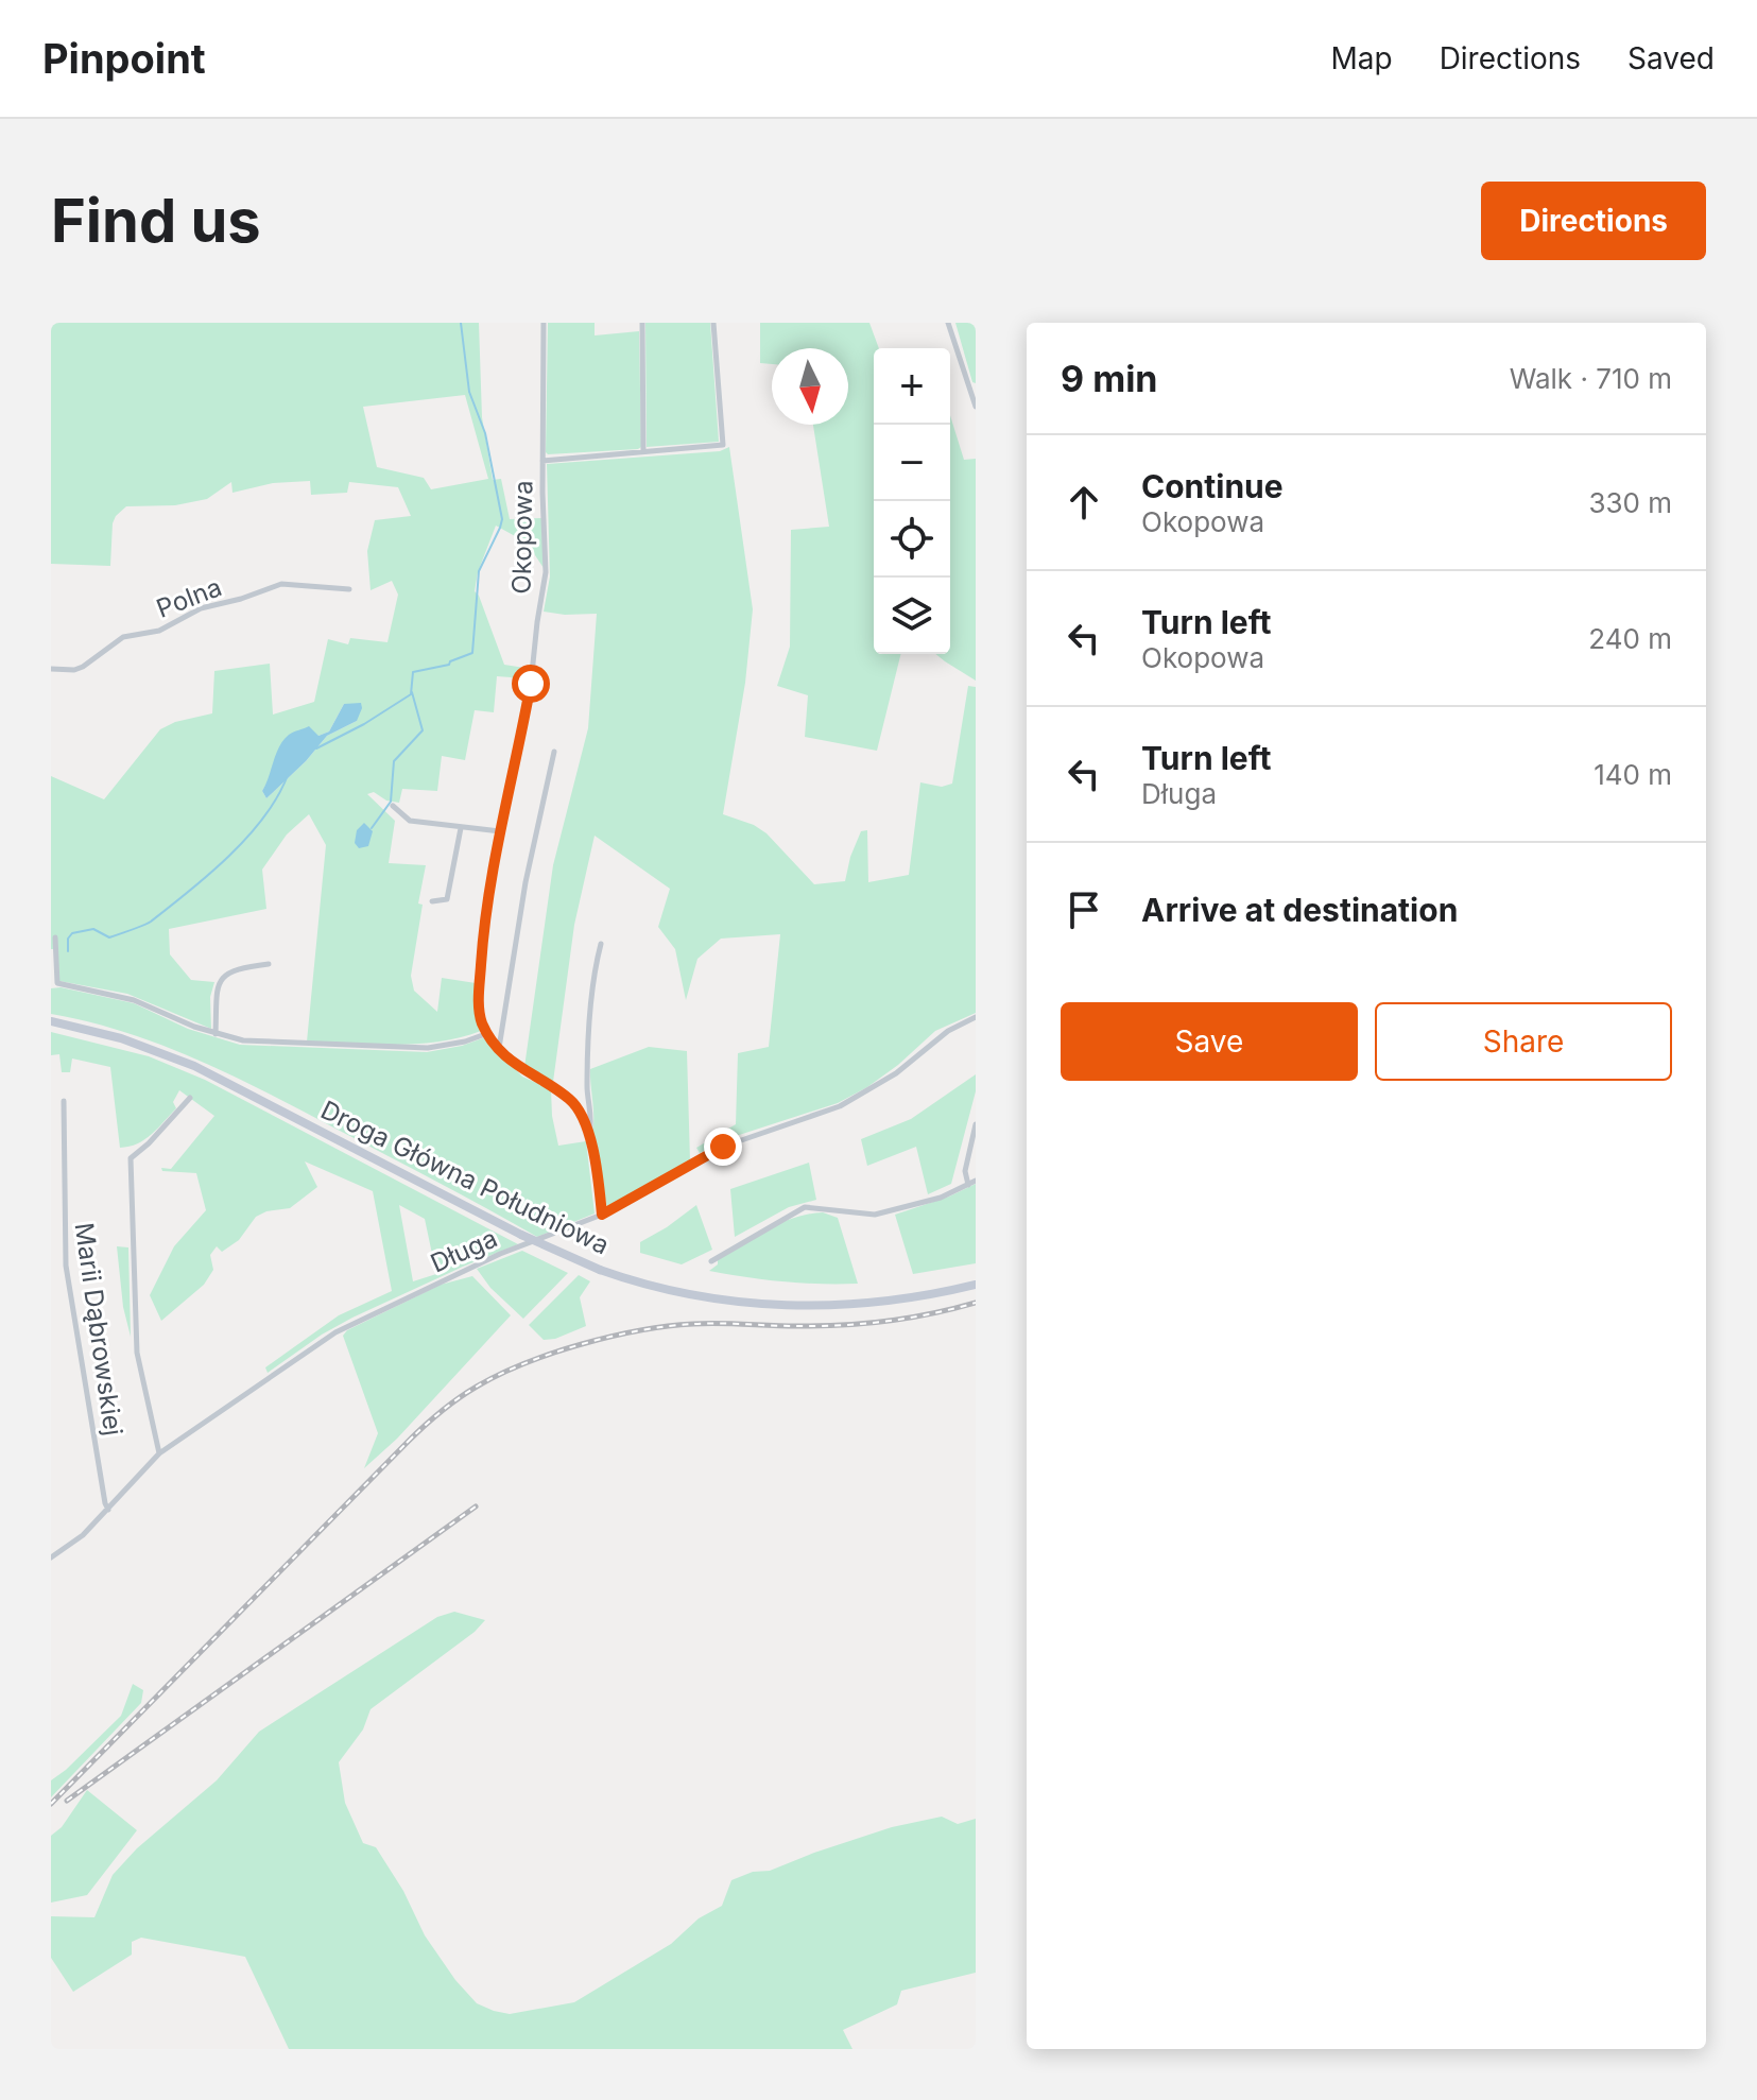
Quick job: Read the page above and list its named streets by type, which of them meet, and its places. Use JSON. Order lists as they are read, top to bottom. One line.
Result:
{"streets":{"main road":["Droga Główna Południowa"],"street":["Okopowa","Polna","Długa","Marii Dąbrowskiej"]},"crossings":[["Okopowa","Długa"],["Długa","Marii Dąbrowskiej"]],"north":"bottom","page":{"header":"Pinpoint","nav":["Map","Directions","Saved"],"buttons":["Directions",["Save","Share"]],"title":"Find us","heading":["9 min","Walk · 710 m"],"map_buttons":["+","−"],"list":[["Continue","Okopowa","330 m"],["Turn left","Okopowa","240 m"],["Turn left","Długa","140 m"],"Arrive at destination"]}}
